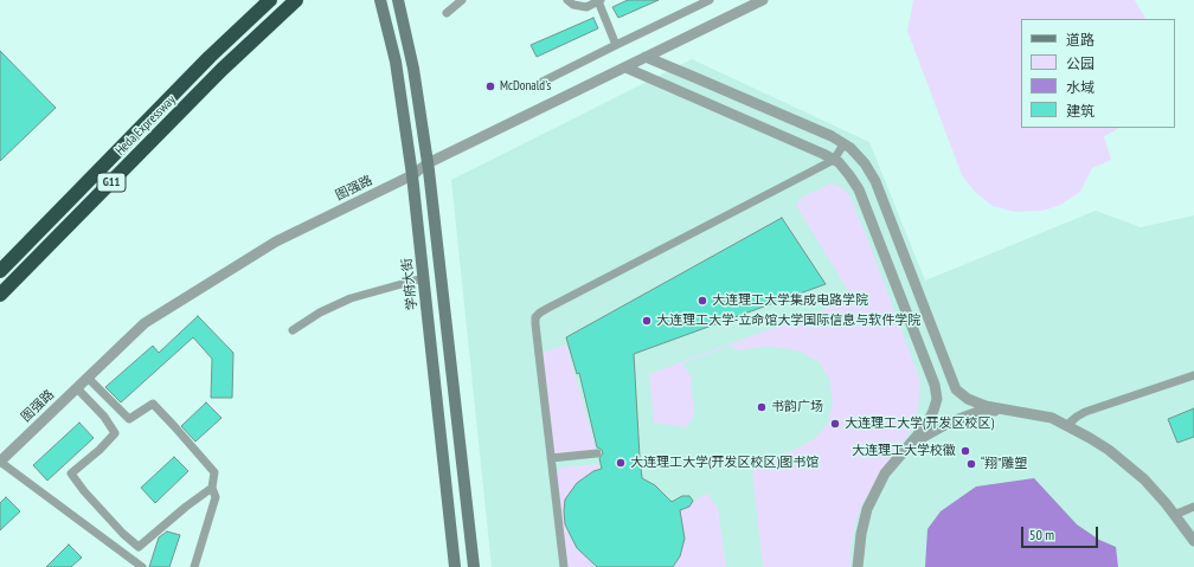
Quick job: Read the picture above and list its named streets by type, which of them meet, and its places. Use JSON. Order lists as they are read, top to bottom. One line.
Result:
{"streets":{"highway":["Heda Expressway","G11"],"main road":["学府大街"],"street":["图强路"]},"crossings":[["图强路","学府大街"]],"places":["McDonald's","大连理工大学集成电路学院","大连理工大学-立命馆大学国际信息与软件学院","书韵广场","大连理工大学(开发区校区)","大连理工大学校徽","大连理工大学(开发区校区)图书馆","“翔”雕塑"],"legend":["道路","公园","水域","建筑"],"scale_bar":"50 m"}
